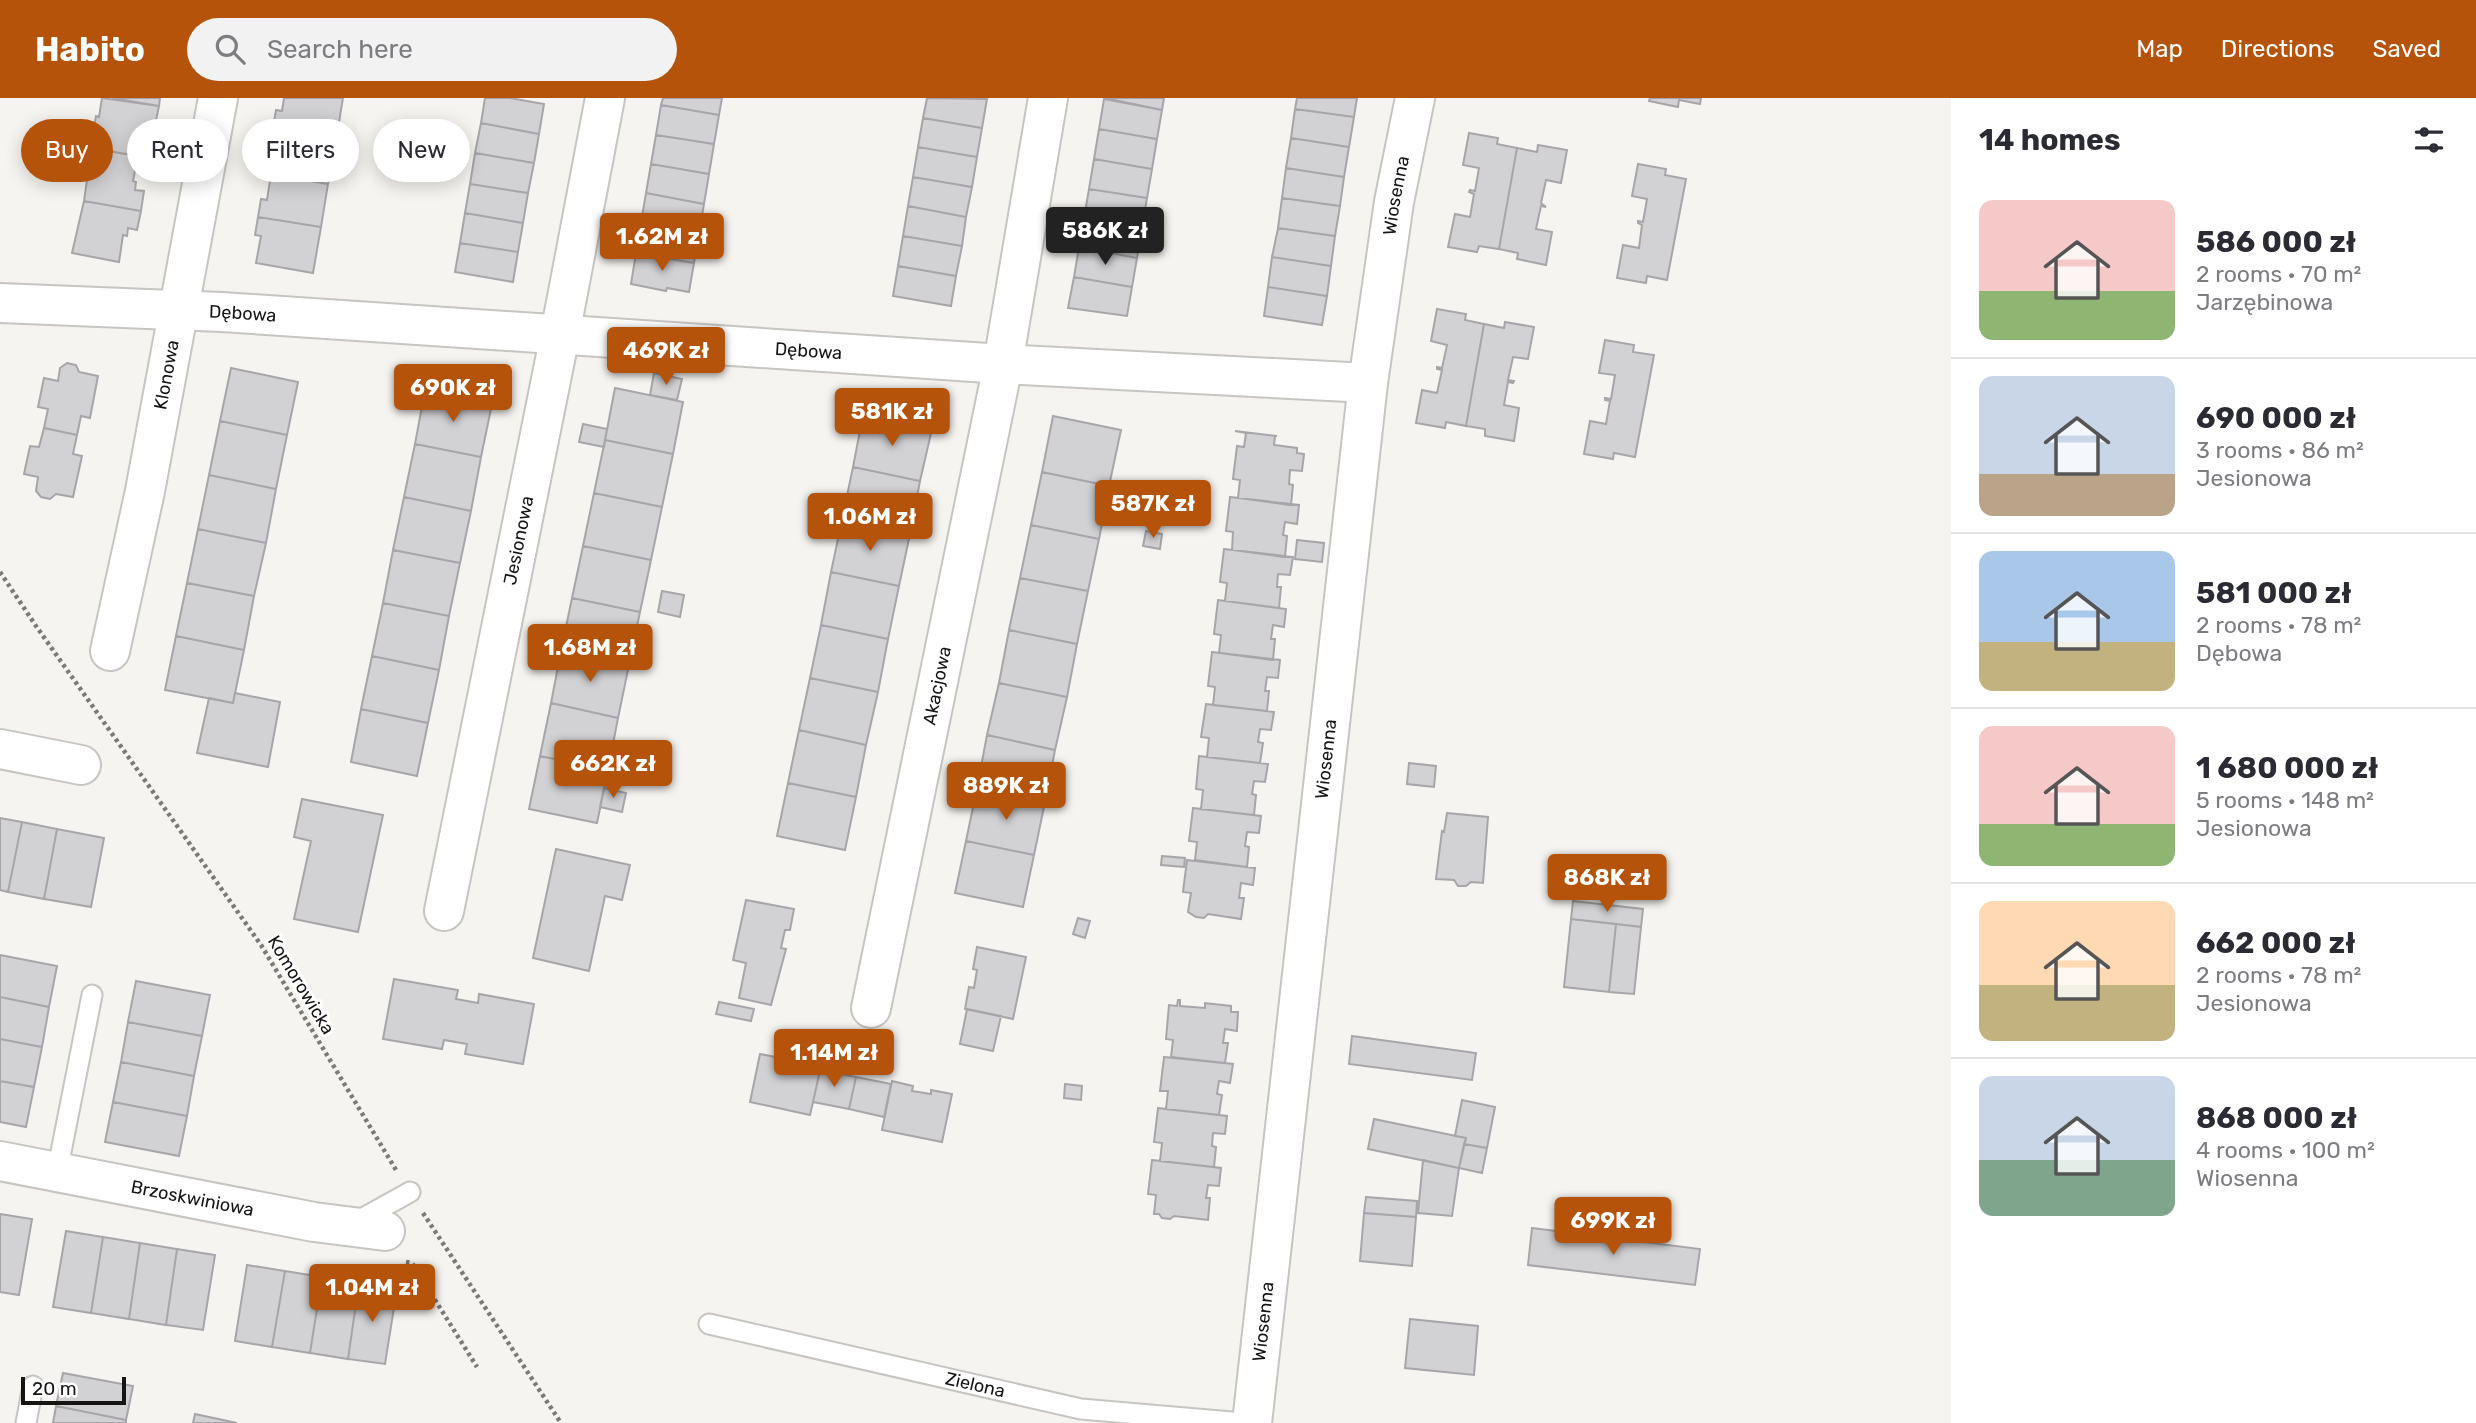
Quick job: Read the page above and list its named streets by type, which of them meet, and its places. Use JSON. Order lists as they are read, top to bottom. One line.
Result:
{"streets":{"street":["Wiosenna","Dębowa","Klonowa","Jesionowa","Akacjowa","Brzoskwiniowa"],"lane":["Zielona"],"path":["Komorowicka"]},"crossings":[["Wiosenna","Dębowa"],["Dębowa","Klonowa"],["Dębowa","Jesionowa"],["Dębowa","Akacjowa"]],"scale_bar":"20 m","page":{"header":"Habito","search":"Search here","nav":["Map","Directions","Saved"],"heading":"14 homes","chip":["Buy","Rent","Filters","New"],"list":[{"name":"586 000 zł","note":"2 rooms · 70 m² · Jarzębinowa"},{"name":"690 000 zł","note":"3 rooms · 86 m² · Jesionowa"},{"name":"581 000 zł","note":"2 rooms · 78 m² · Dębowa"},{"name":"1 680 000 zł","note":"5 rooms · 148 m² · Jesionowa"},{"name":"662 000 zł","note":"2 rooms · 78 m² · Jesionowa"},{"name":"868 000 zł","note":"4 rooms · 100 m² · Wiosenna"}],"price":["586K zł","1.62M zł","469K zł","690K zł","581K zł","587K zł","1.06M zł","1.68M zł","662K zł","889K zł","868K zł","1.14M zł","699K zł","1.04M zł"],"scale":"20 m"}}
